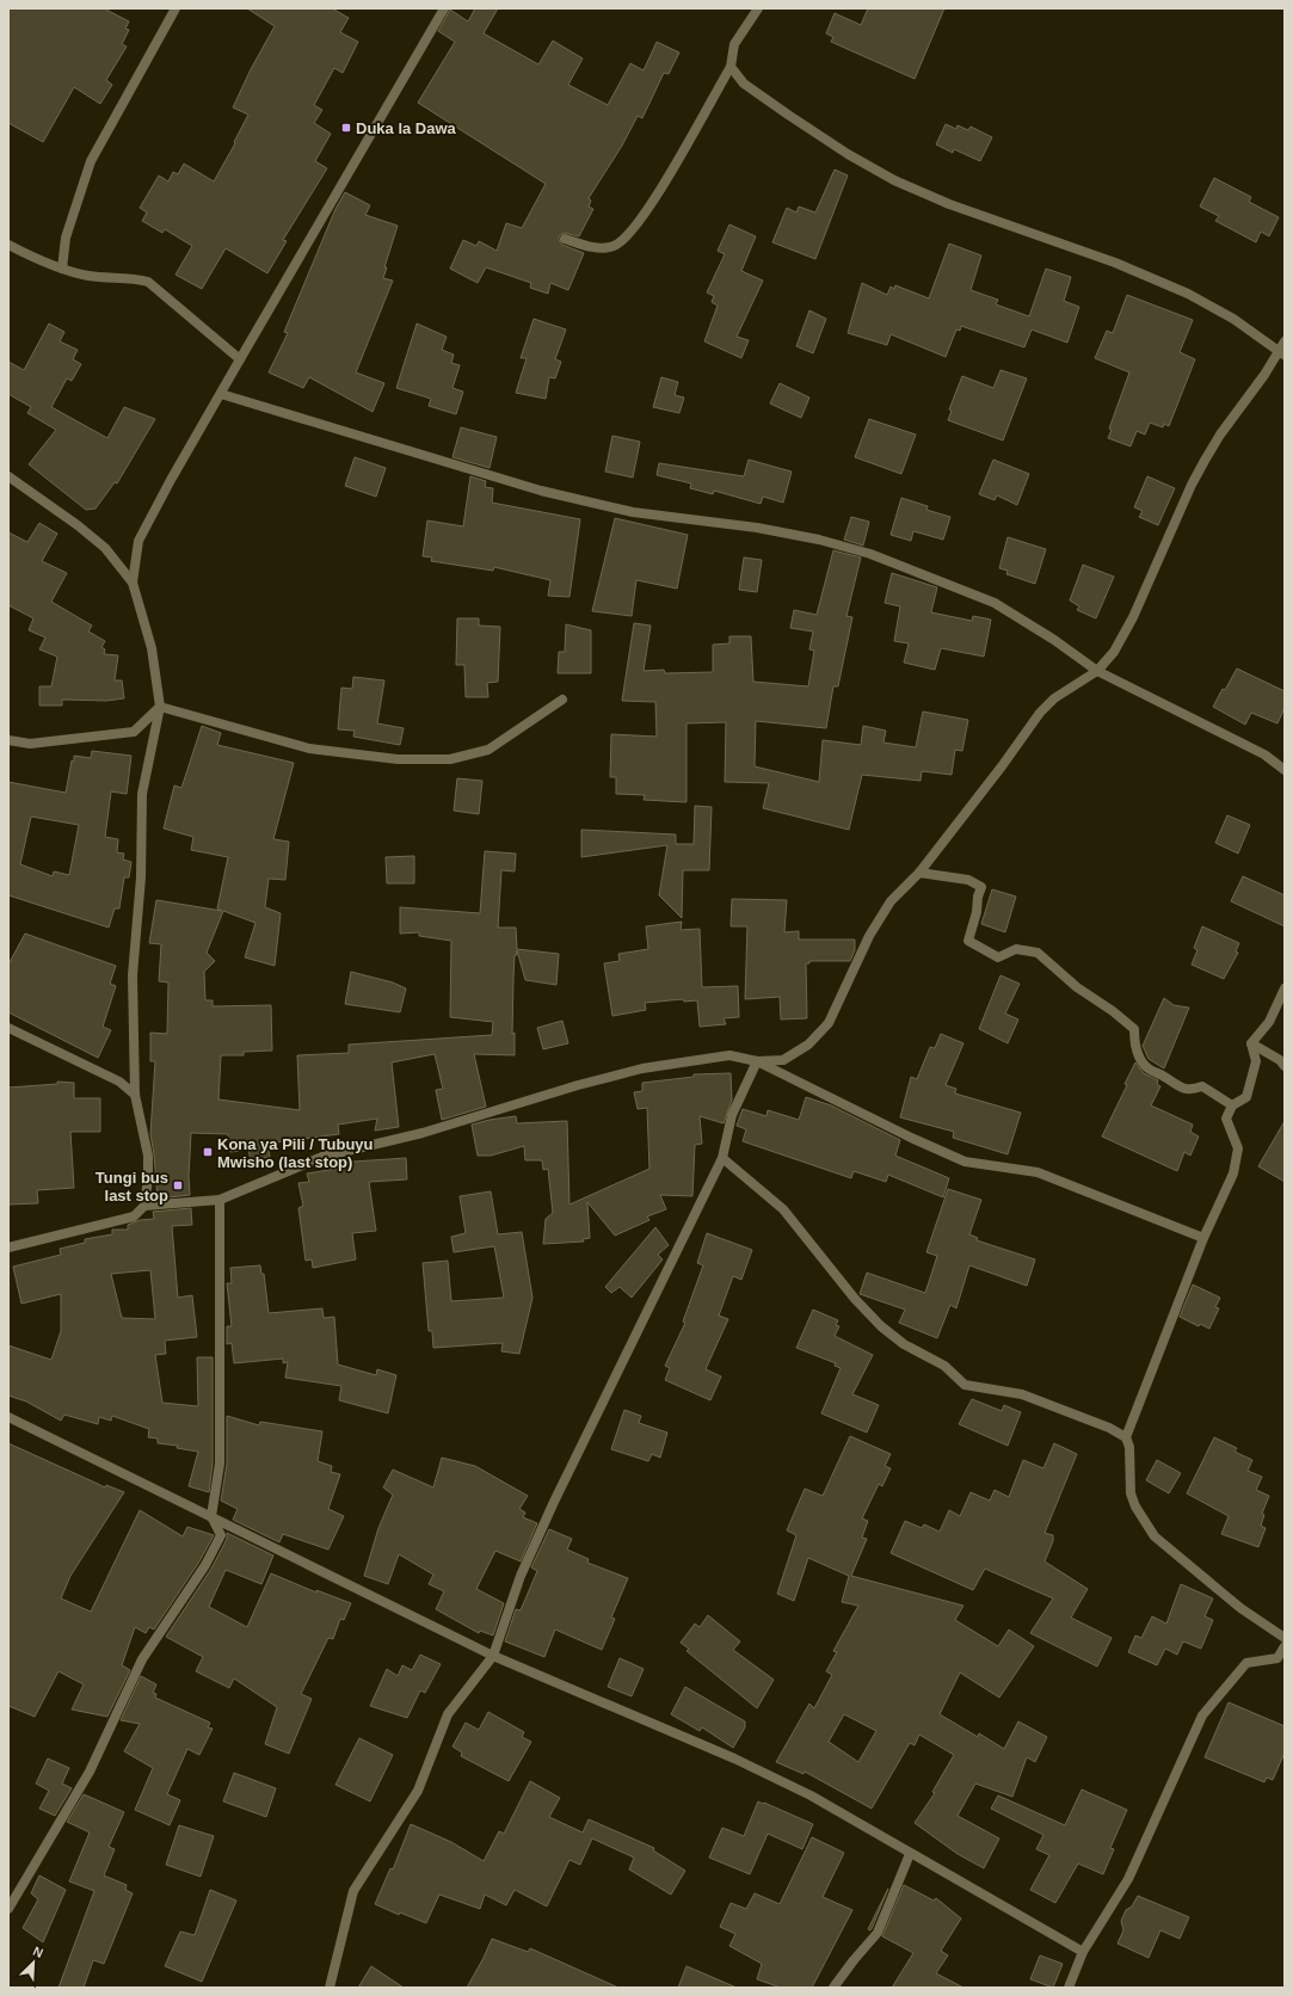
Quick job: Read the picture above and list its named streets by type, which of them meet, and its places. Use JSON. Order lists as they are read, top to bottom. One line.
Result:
{"places":{"transit":["Duka la Dawa","Kona ya Pili / Tubuyu Mwisho (last stop)","Tungi bus last stop"]},"north":"top right"}
